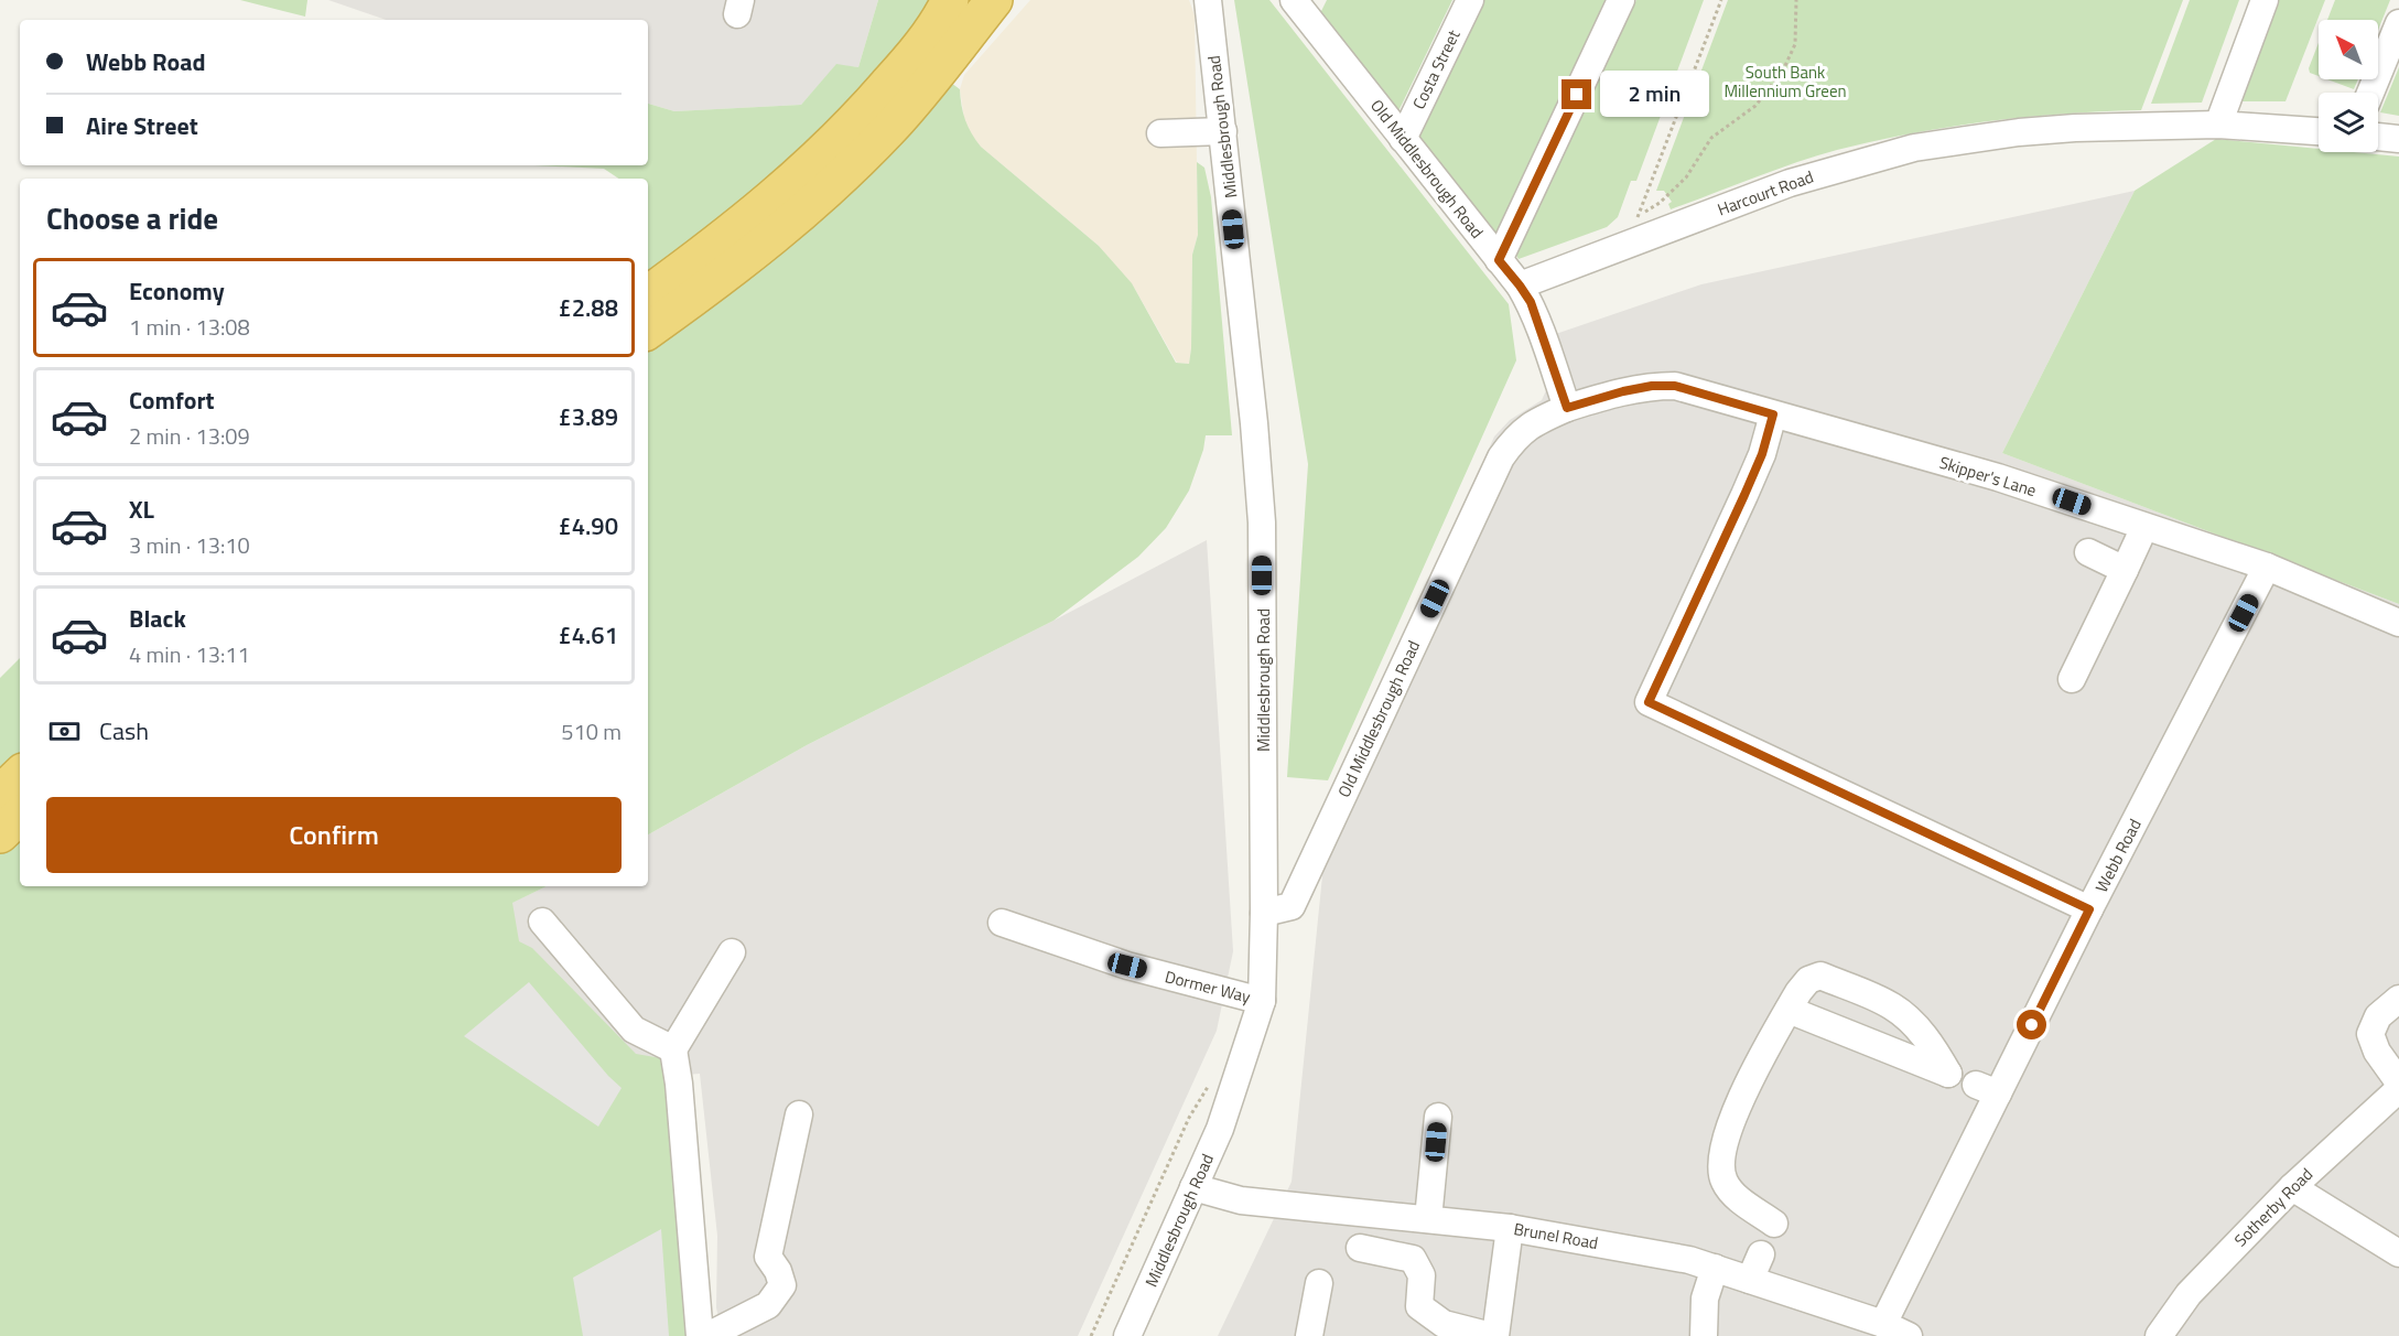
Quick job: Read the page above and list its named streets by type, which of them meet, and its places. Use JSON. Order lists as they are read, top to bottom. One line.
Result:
{"streets":{"street":["Costa Street","Middlesbrough Road","Old Middlesbrough Road","Harcourt Road","Skipper's Lane","Webb Road","Dormer Way","Sotherby Road","Brunel Road"]},"crossings":[["Costa Street","Old Middlesbrough Road"],["Middlesbrough Road","Old Middlesbrough Road"],["Middlesbrough Road","Dormer Way"],["Middlesbrough Road","Brunel Road"],["Old Middlesbrough Road","Harcourt Road"],["Old Middlesbrough Road","Skipper's Lane"],["Skipper's Lane","Webb Road"],["Webb Road","Brunel Road"]],"parks":["South Bank Millennium Green"],"north":"top left","page":{"banner":["Webb Road","Aire Street"],"bubble":"2 min","heading":"Choose a ride","list":[{"name":"Economy","note":"1 min · 13:08","value":"£2.88"},{"name":"Comfort","note":"2 min · 13:09","value":"£3.89"},{"name":"XL","note":"3 min · 13:10","value":"£4.90"},{"name":"Black","note":"4 min · 13:11","value":"£4.61"}],"pay":["Cash","510 m"],"buttons":"Confirm"}}
